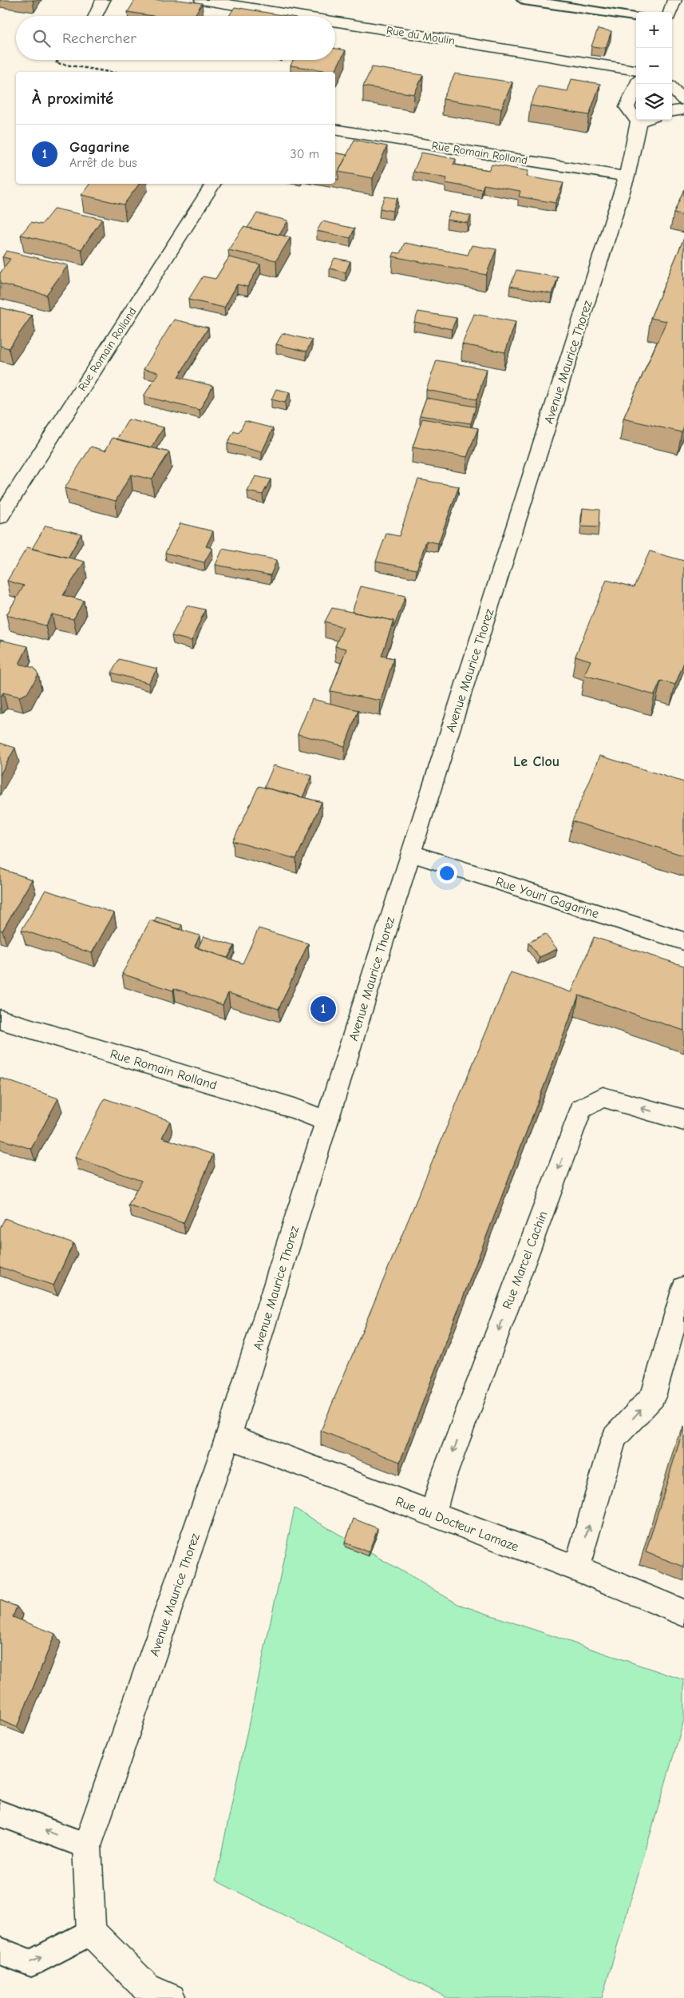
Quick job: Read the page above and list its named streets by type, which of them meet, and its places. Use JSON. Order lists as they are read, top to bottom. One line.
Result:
{"streets":{"street":["Rue du Moulin","Rue Romain Rolland","Avenue Maurice Thorez","Rue Youri Gagarine","Rue Marcel Cachin","Rue du Docteur Lamaze"]},"crossings":[["Rue Romain Rolland","Avenue Maurice Thorez"],["Avenue Maurice Thorez","Rue Youri Gagarine"],["Avenue Maurice Thorez","Rue du Docteur Lamaze"],["Rue Marcel Cachin","Rue du Docteur Lamaze"]],"districts":["Le Clou"],"page":{"map_buttons":["+","−"],"search":"Rechercher","heading":"À proximité","list":[{"mark":"1","name":"Gagarine","note":"Arrêt de bus","value":"30 m"}],"pins":"1"}}
